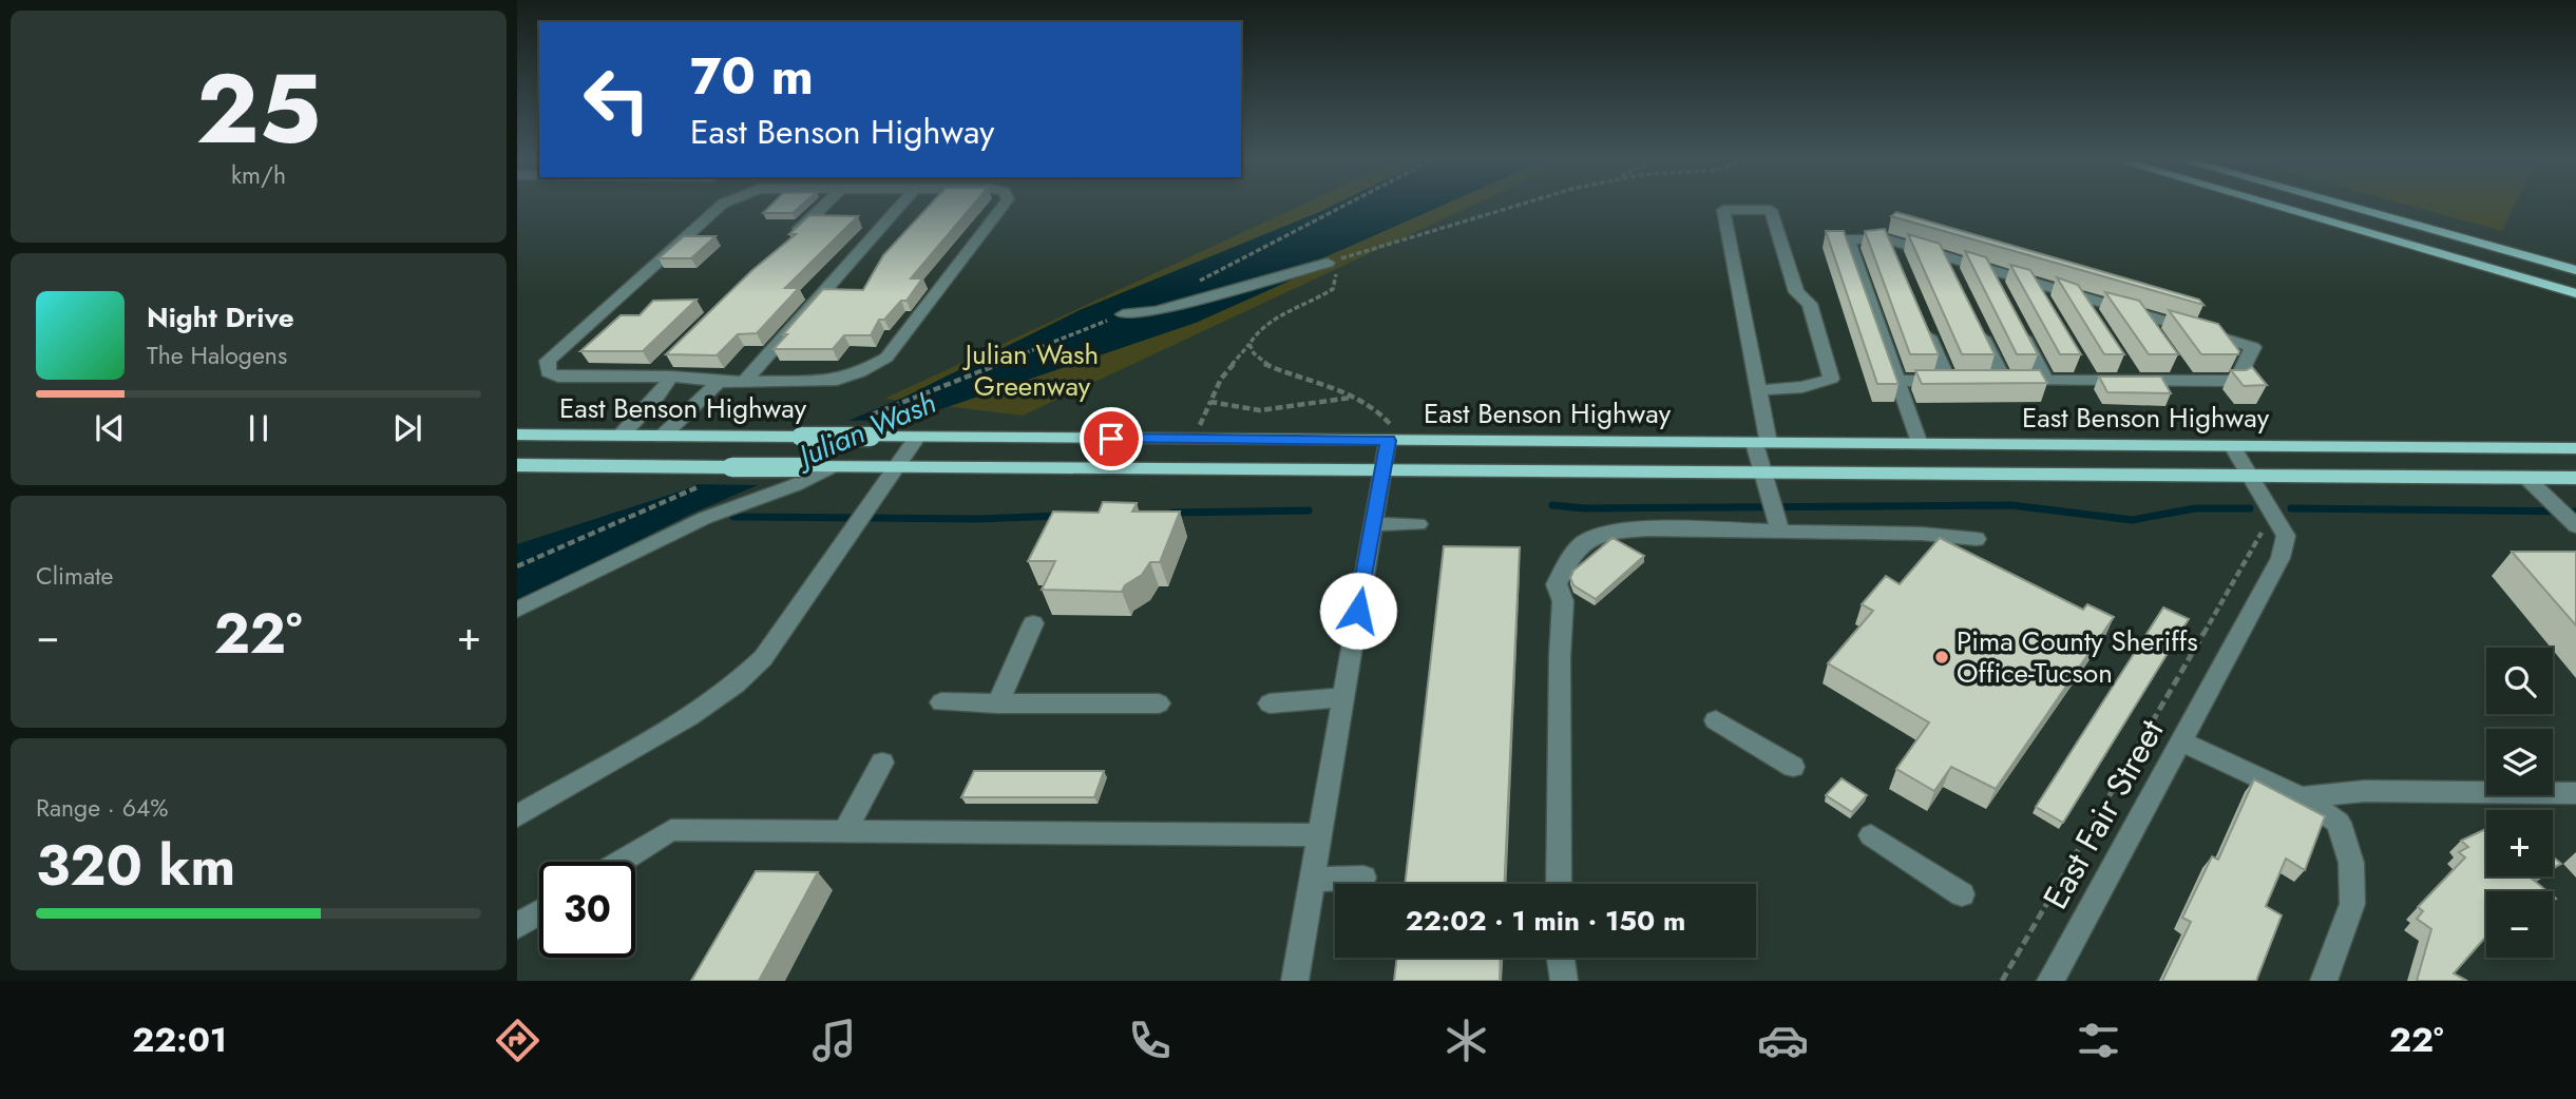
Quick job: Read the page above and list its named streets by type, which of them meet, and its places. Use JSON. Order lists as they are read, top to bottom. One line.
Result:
{"streets":{"main road":["East Benson Highway"],"street":["East Fair Street"]},"crossings":[["East Benson Highway","East Fair Street"]],"water":["Julian Wash"],"parks":["Julian Wash Greenway"],"places":["Pima County Sheriffs Office-Tucson"],"page":{"tile":[["25","km/h"],"Climate",["Range · 64%","320 km"]],"turn":["70 m","East Benson Highway"],"song":["Night Drive","The Halogens"],"heat":["−","22°","+"],"map_buttons":["+","−"],"limit":"30","trip":"22:02 · 1 min · 150 m","tabs":["22:01","22°"]}}
